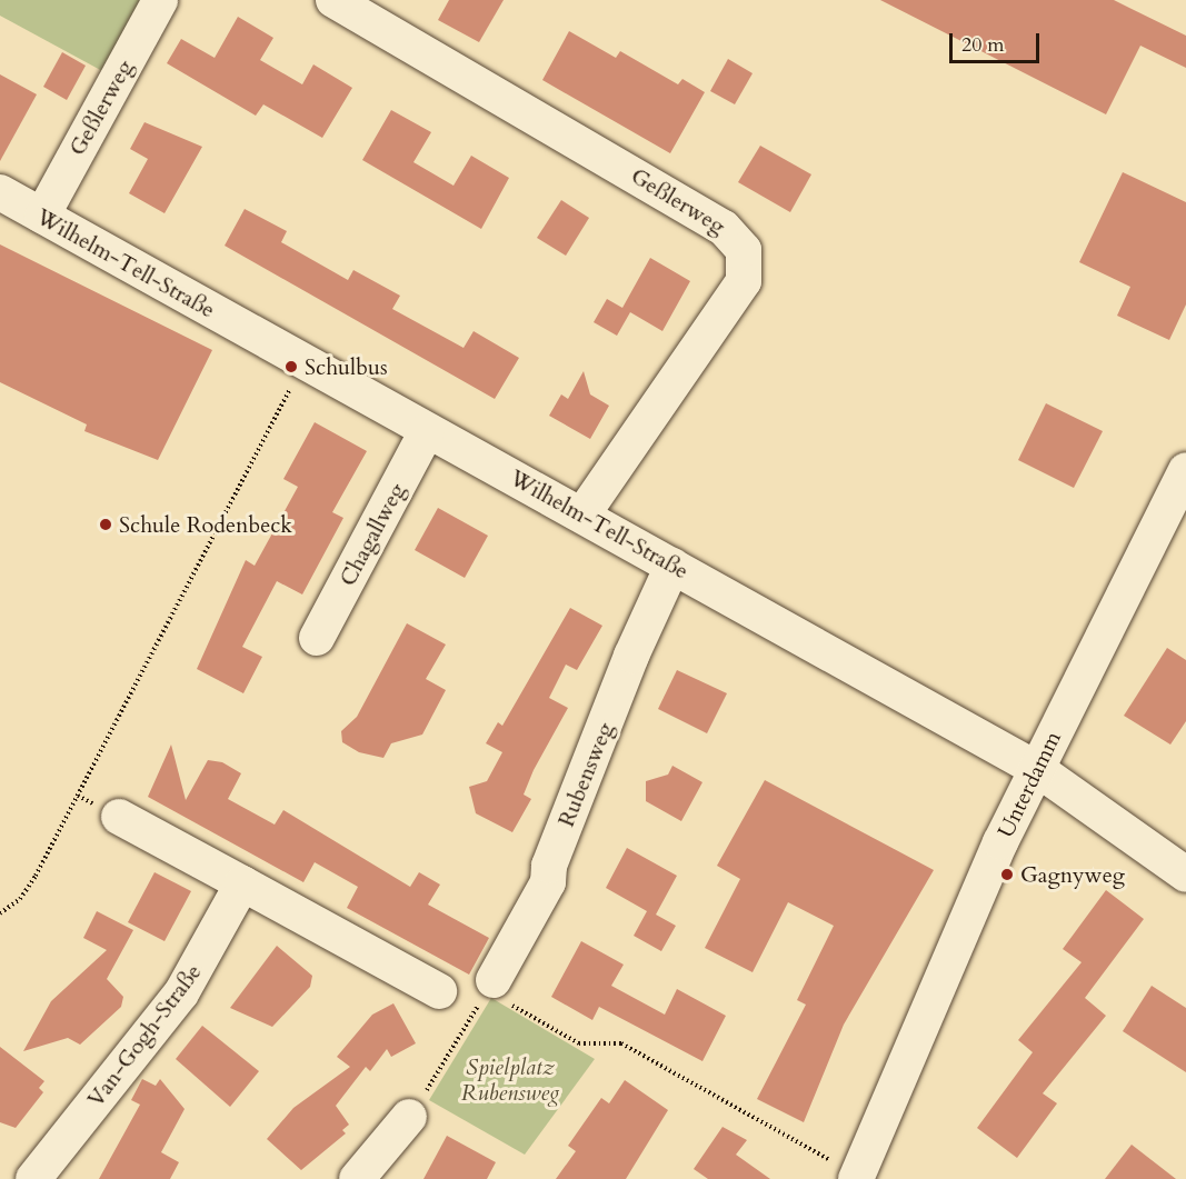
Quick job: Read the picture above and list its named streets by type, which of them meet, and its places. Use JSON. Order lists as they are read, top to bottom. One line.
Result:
{"streets":{"street":["Geßlerweg","Wilhelm-Tell-Straße","Chagallweg","Rubensweg","Unterdamm","Van-Gogh-Straße"]},"crossings":[["Geßlerweg","Wilhelm-Tell-Straße"],["Wilhelm-Tell-Straße","Chagallweg"],["Wilhelm-Tell-Straße","Rubensweg"],["Wilhelm-Tell-Straße","Unterdamm"]],"parks":["Spielplatz Rubensweg"],"places":["Schulbus","Schule Rodenbeck","Gagnyweg"],"scale_bar":"20 m"}
